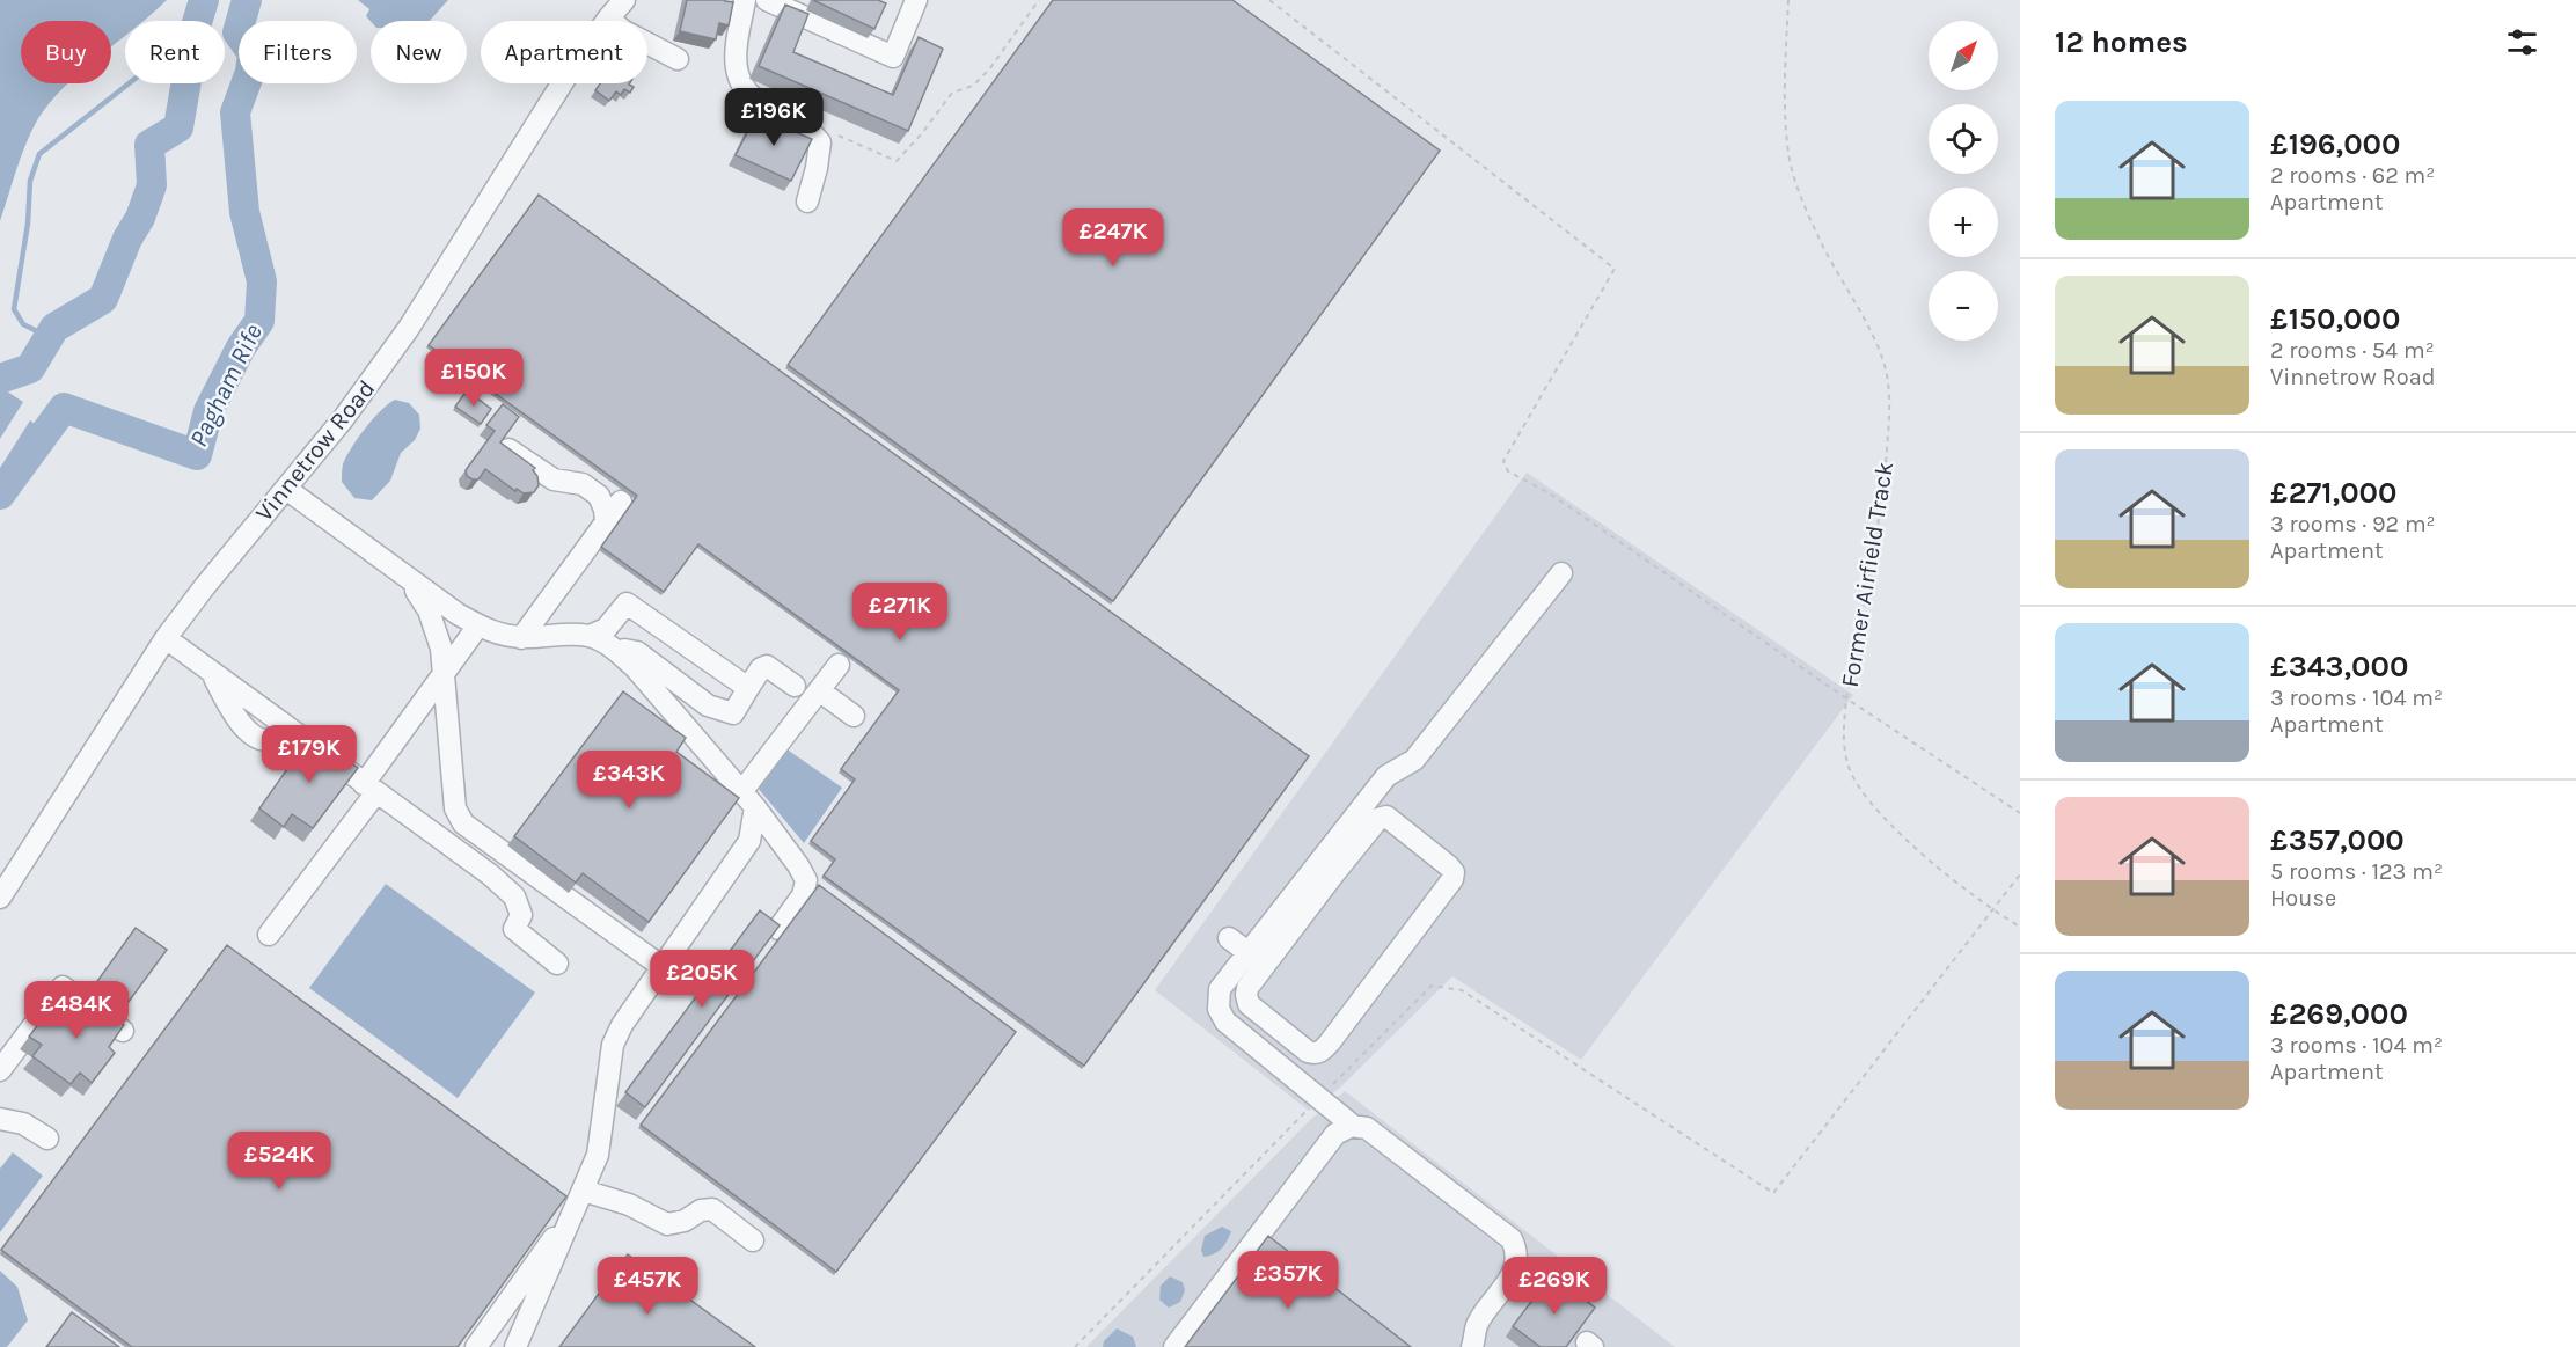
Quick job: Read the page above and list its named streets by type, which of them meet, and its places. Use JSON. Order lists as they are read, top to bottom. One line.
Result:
{"streets":{"street":["Vinnetrow Road"],"path":["Former Airfield Track"]},"water":["Pagham Rife"],"north":"top right","page":{"heading":"12 homes","map_buttons":["+","−"],"chip":["Buy","Rent","Filters","New","Apartment"],"list":[{"name":"£196,000","note":"2 rooms · 62 m² · Apartment"},{"name":"£150,000","note":"2 rooms · 54 m² · Vinnetrow Road"},{"name":"£271,000","note":"3 rooms · 92 m² · Apartment"},{"name":"£343,000","note":"3 rooms · 104 m² · Apartment"},{"name":"£357,000","note":"5 rooms · 123 m² · House"},{"name":"£269,000","note":"3 rooms · 104 m² · Apartment"}],"price":["£196K","£247K","£150K","£271K","£179K","£343K","£205K","£484K","£524K","£357K","£457K","£269K"]}}
